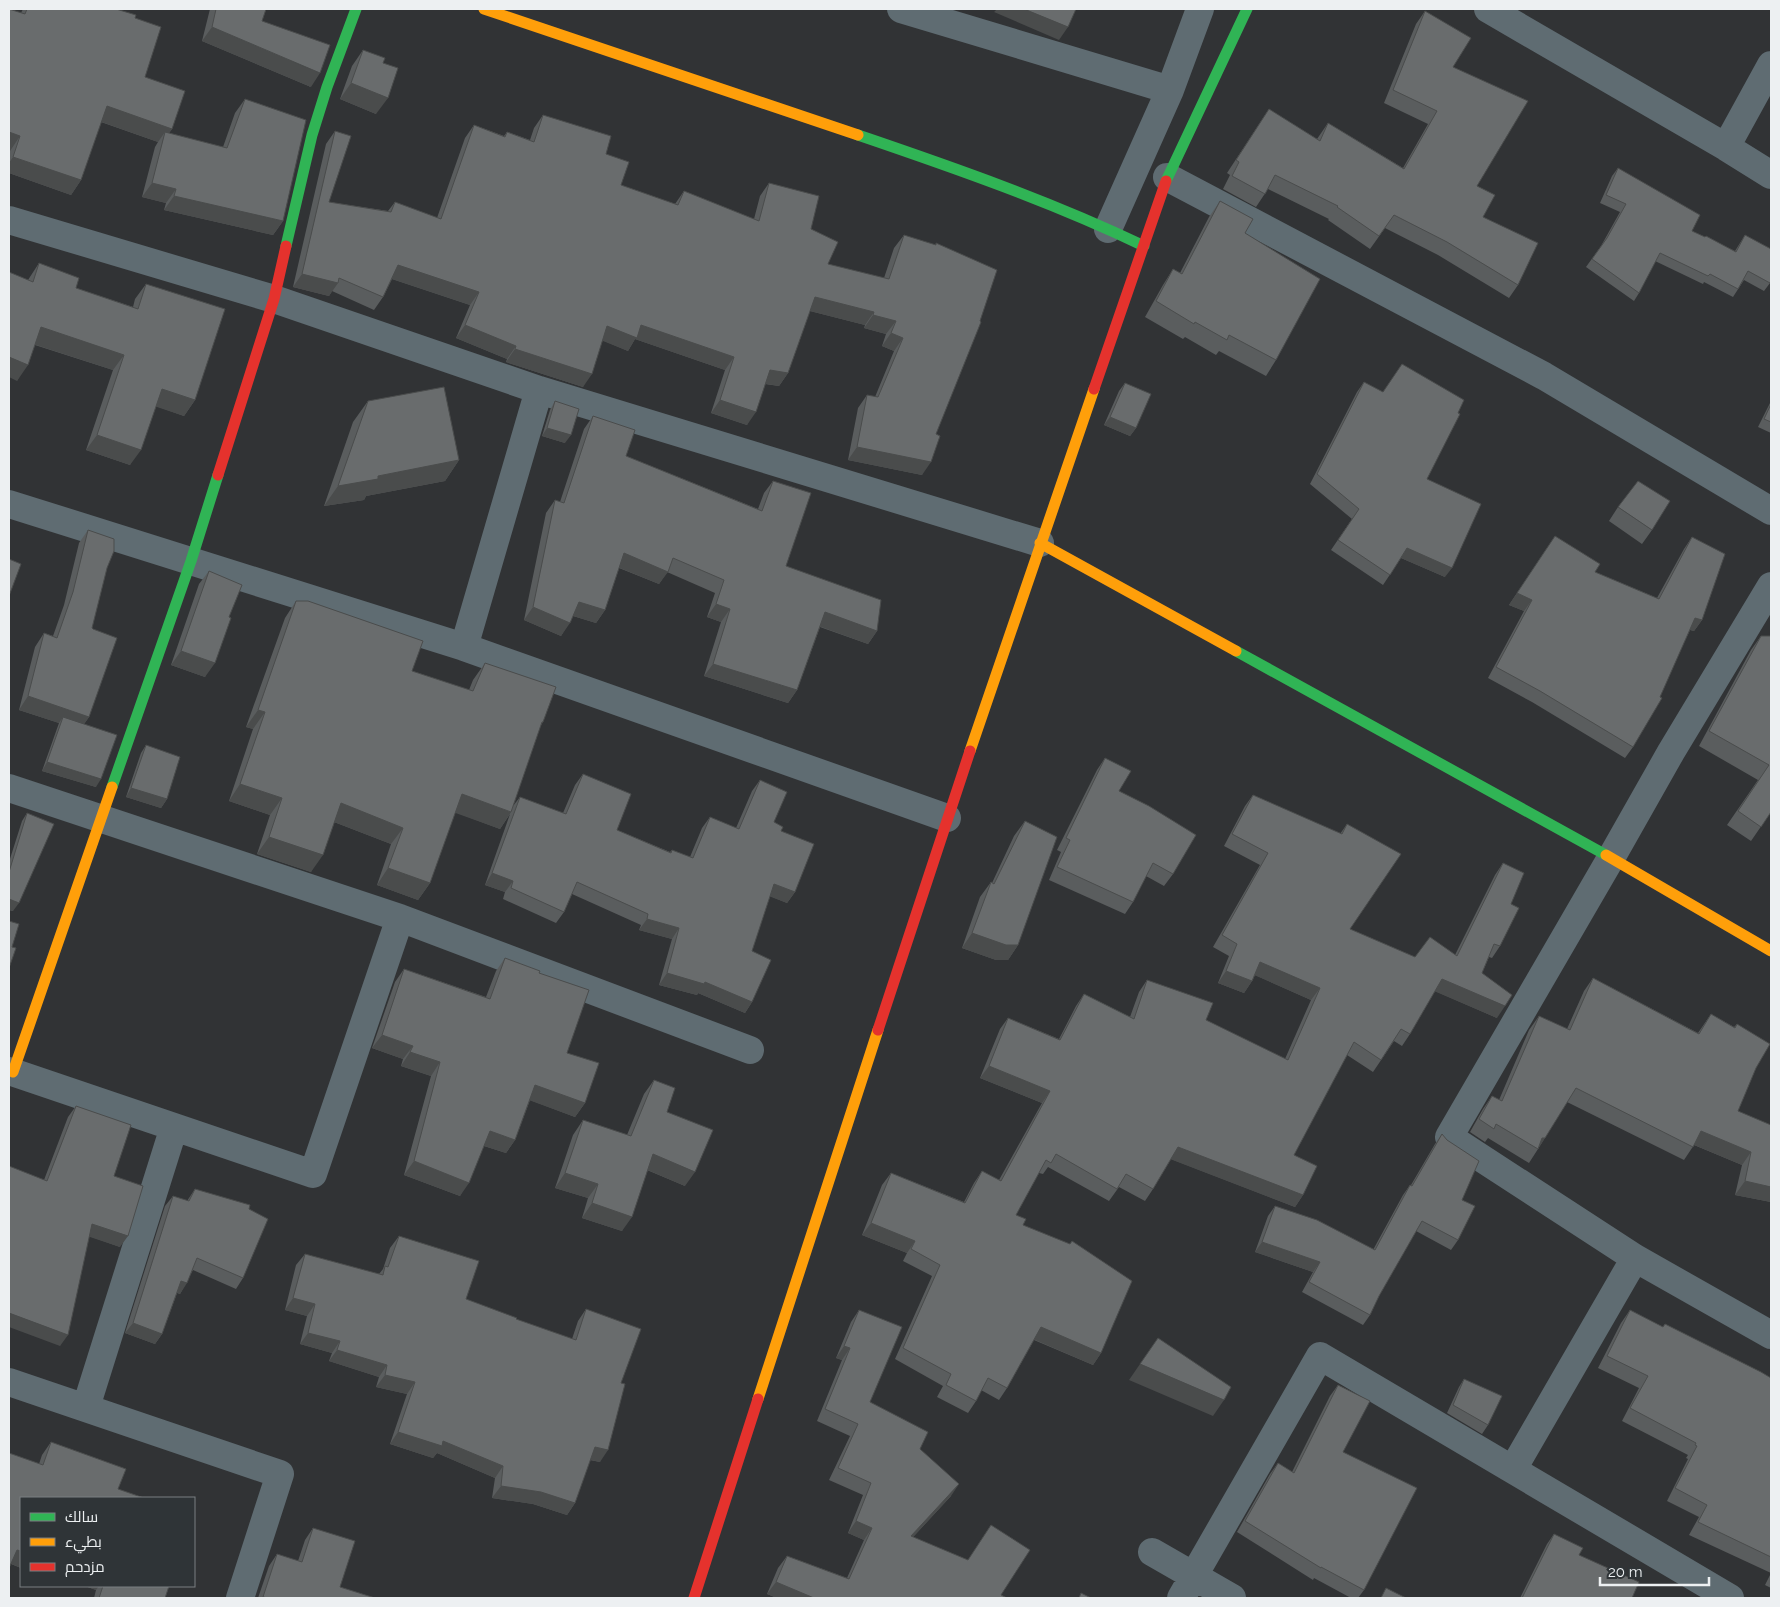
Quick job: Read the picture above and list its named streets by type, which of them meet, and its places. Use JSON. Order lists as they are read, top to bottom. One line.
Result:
{"legend":["سالك","بطيء","مزدحم"],"scale_bar":"20 m"}
